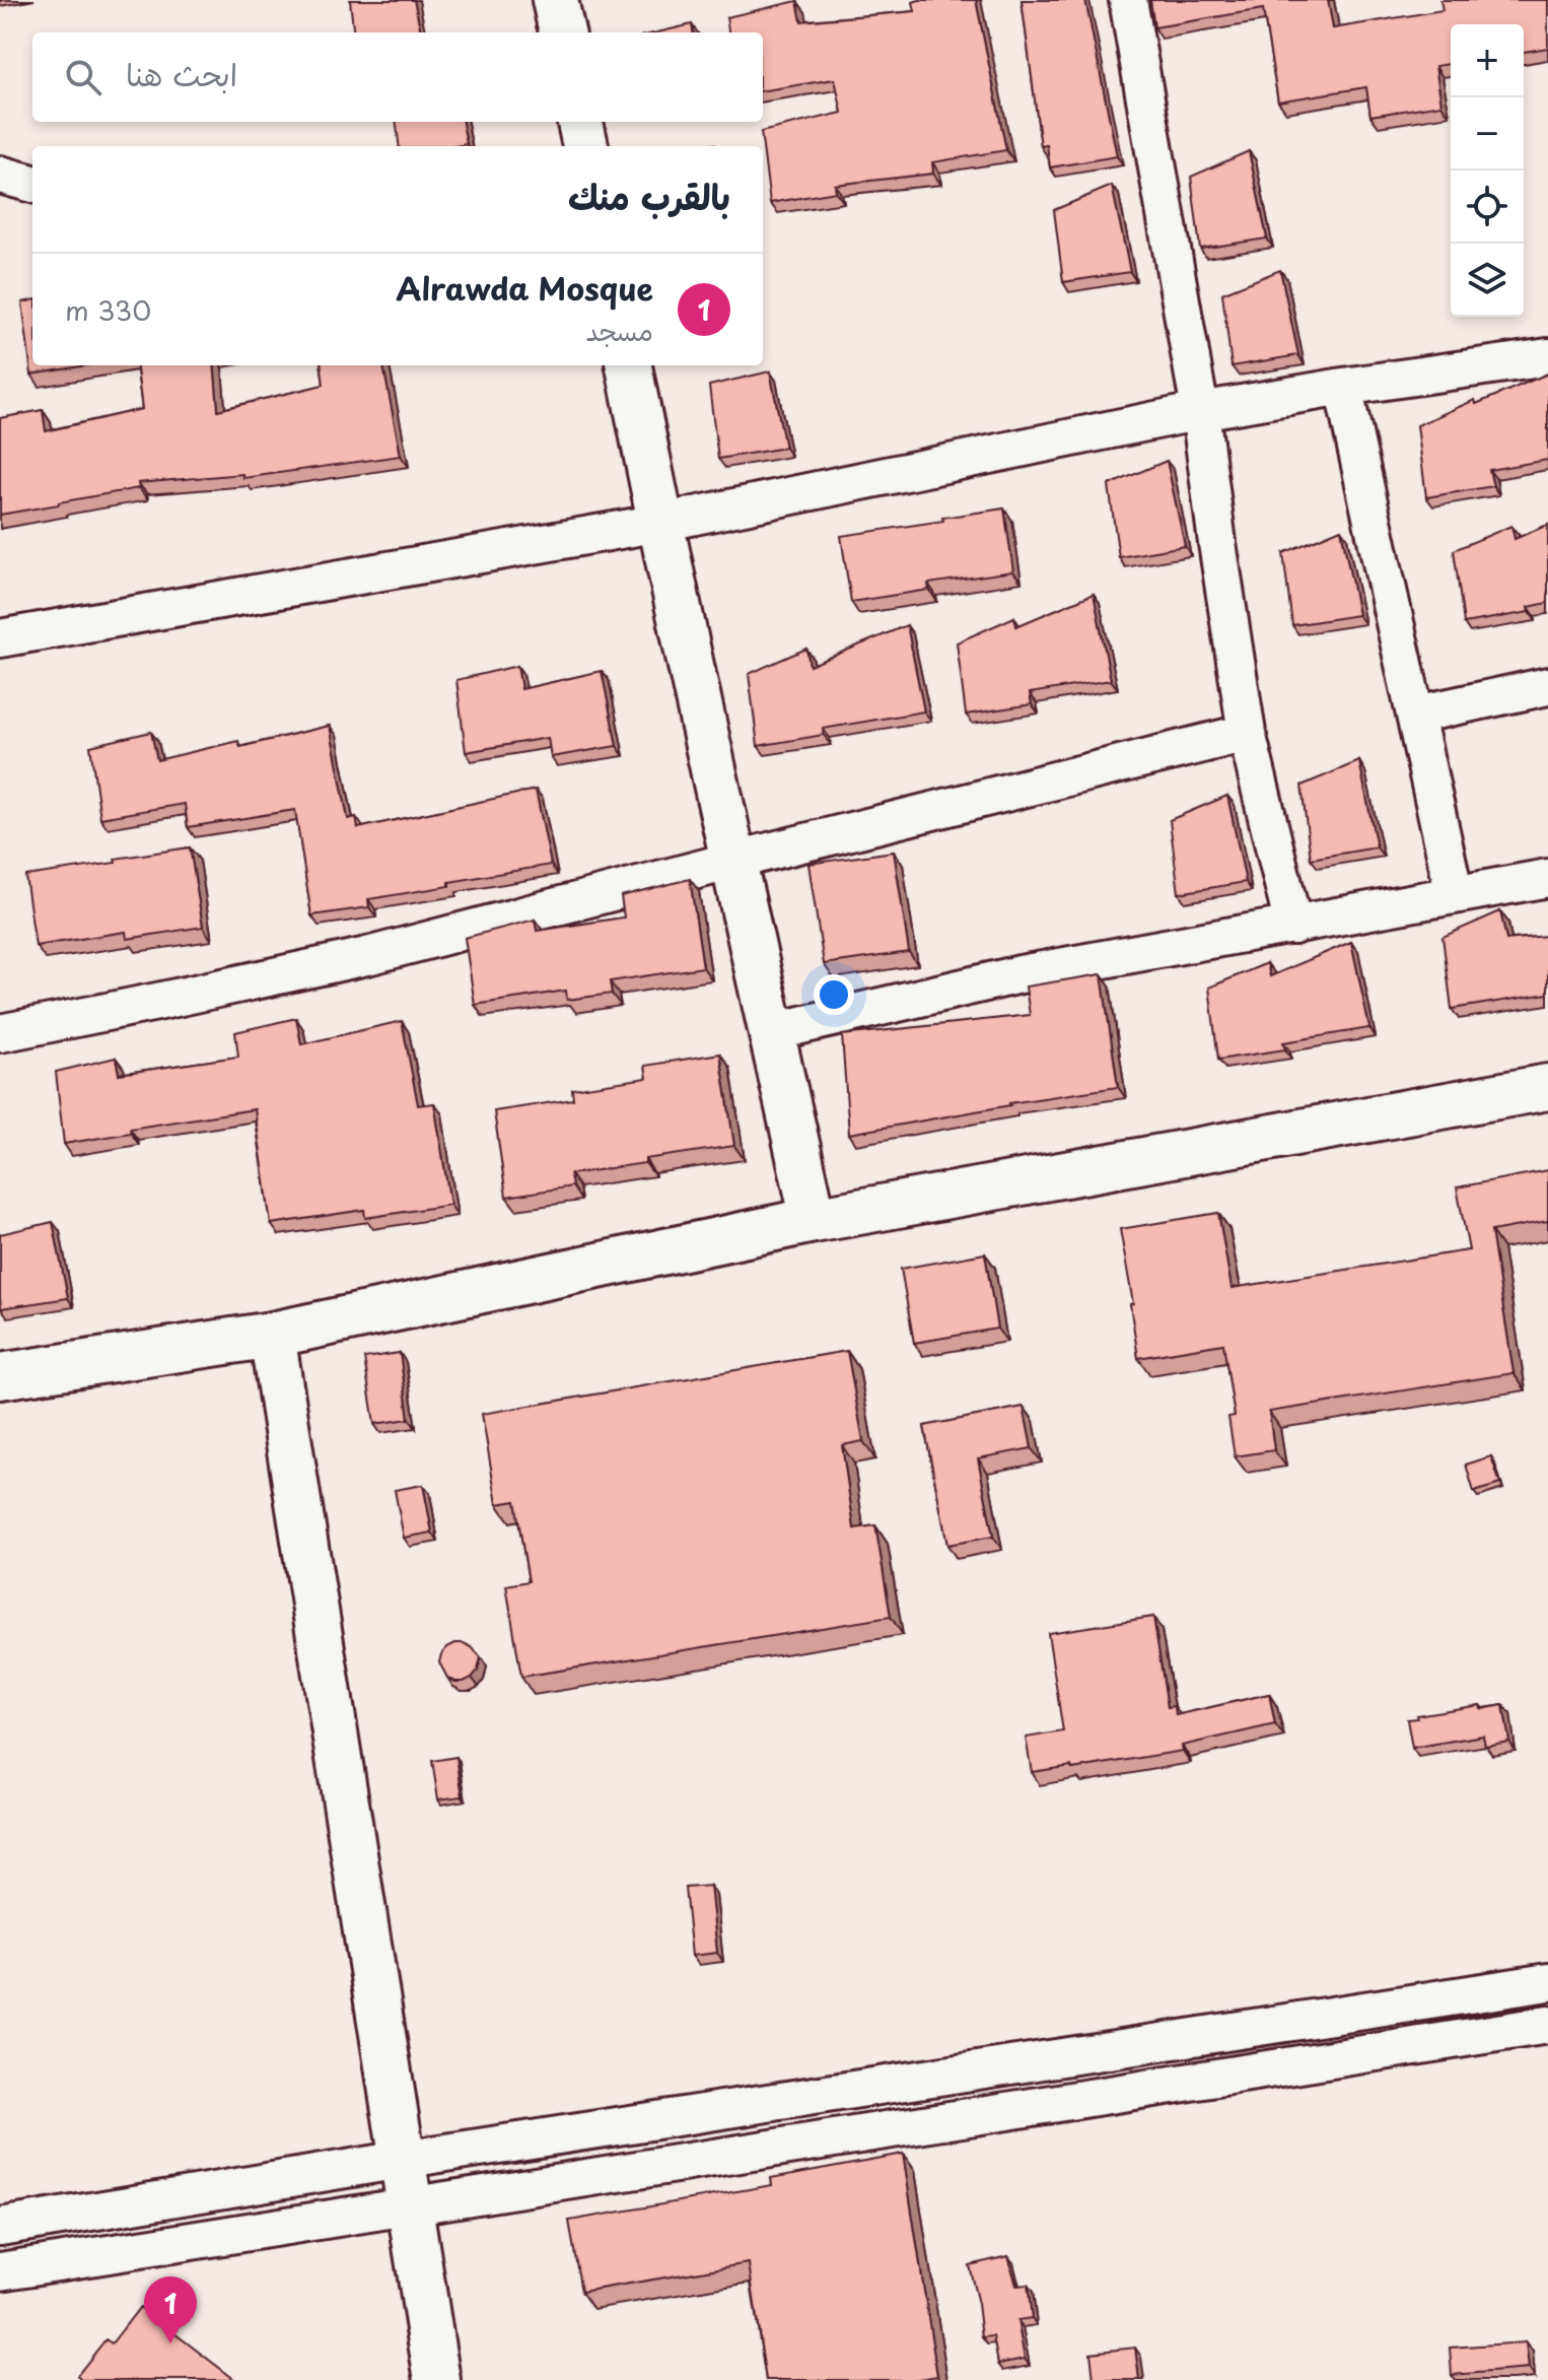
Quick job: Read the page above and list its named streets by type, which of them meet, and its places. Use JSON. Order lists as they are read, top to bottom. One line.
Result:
{"page":{"map_buttons":["+","−"],"search":"ابحث هنا","heading":"بالقرب منك","list":[{"mark":"1","name":"Alrawda Mosque","note":"مسجد","value":"330 m"}],"pins":"1"}}
